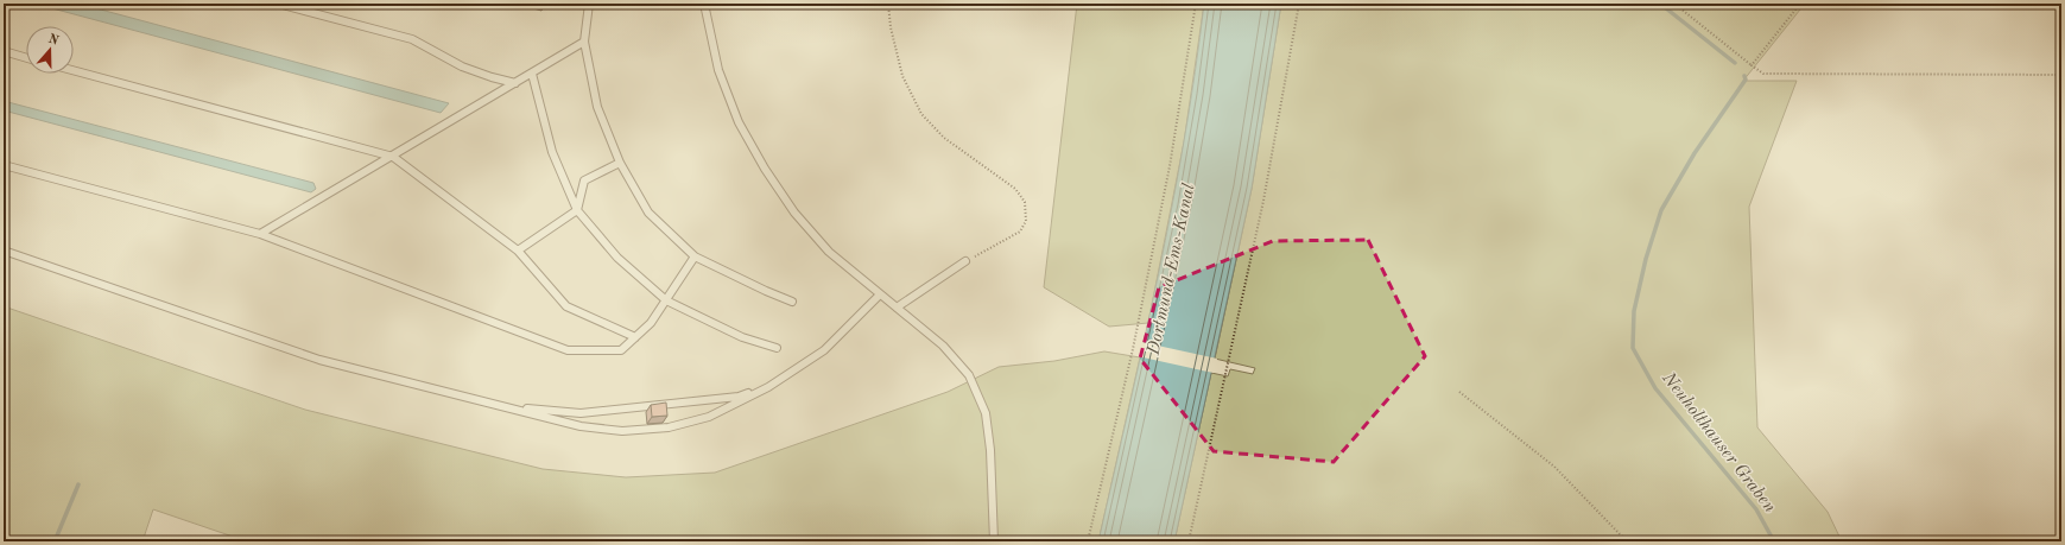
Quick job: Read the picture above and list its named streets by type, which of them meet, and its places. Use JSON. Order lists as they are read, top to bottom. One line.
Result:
{"water":["Dortmund-Ems-Kanal","Neuholthauser Graben"],"north":"top"}
